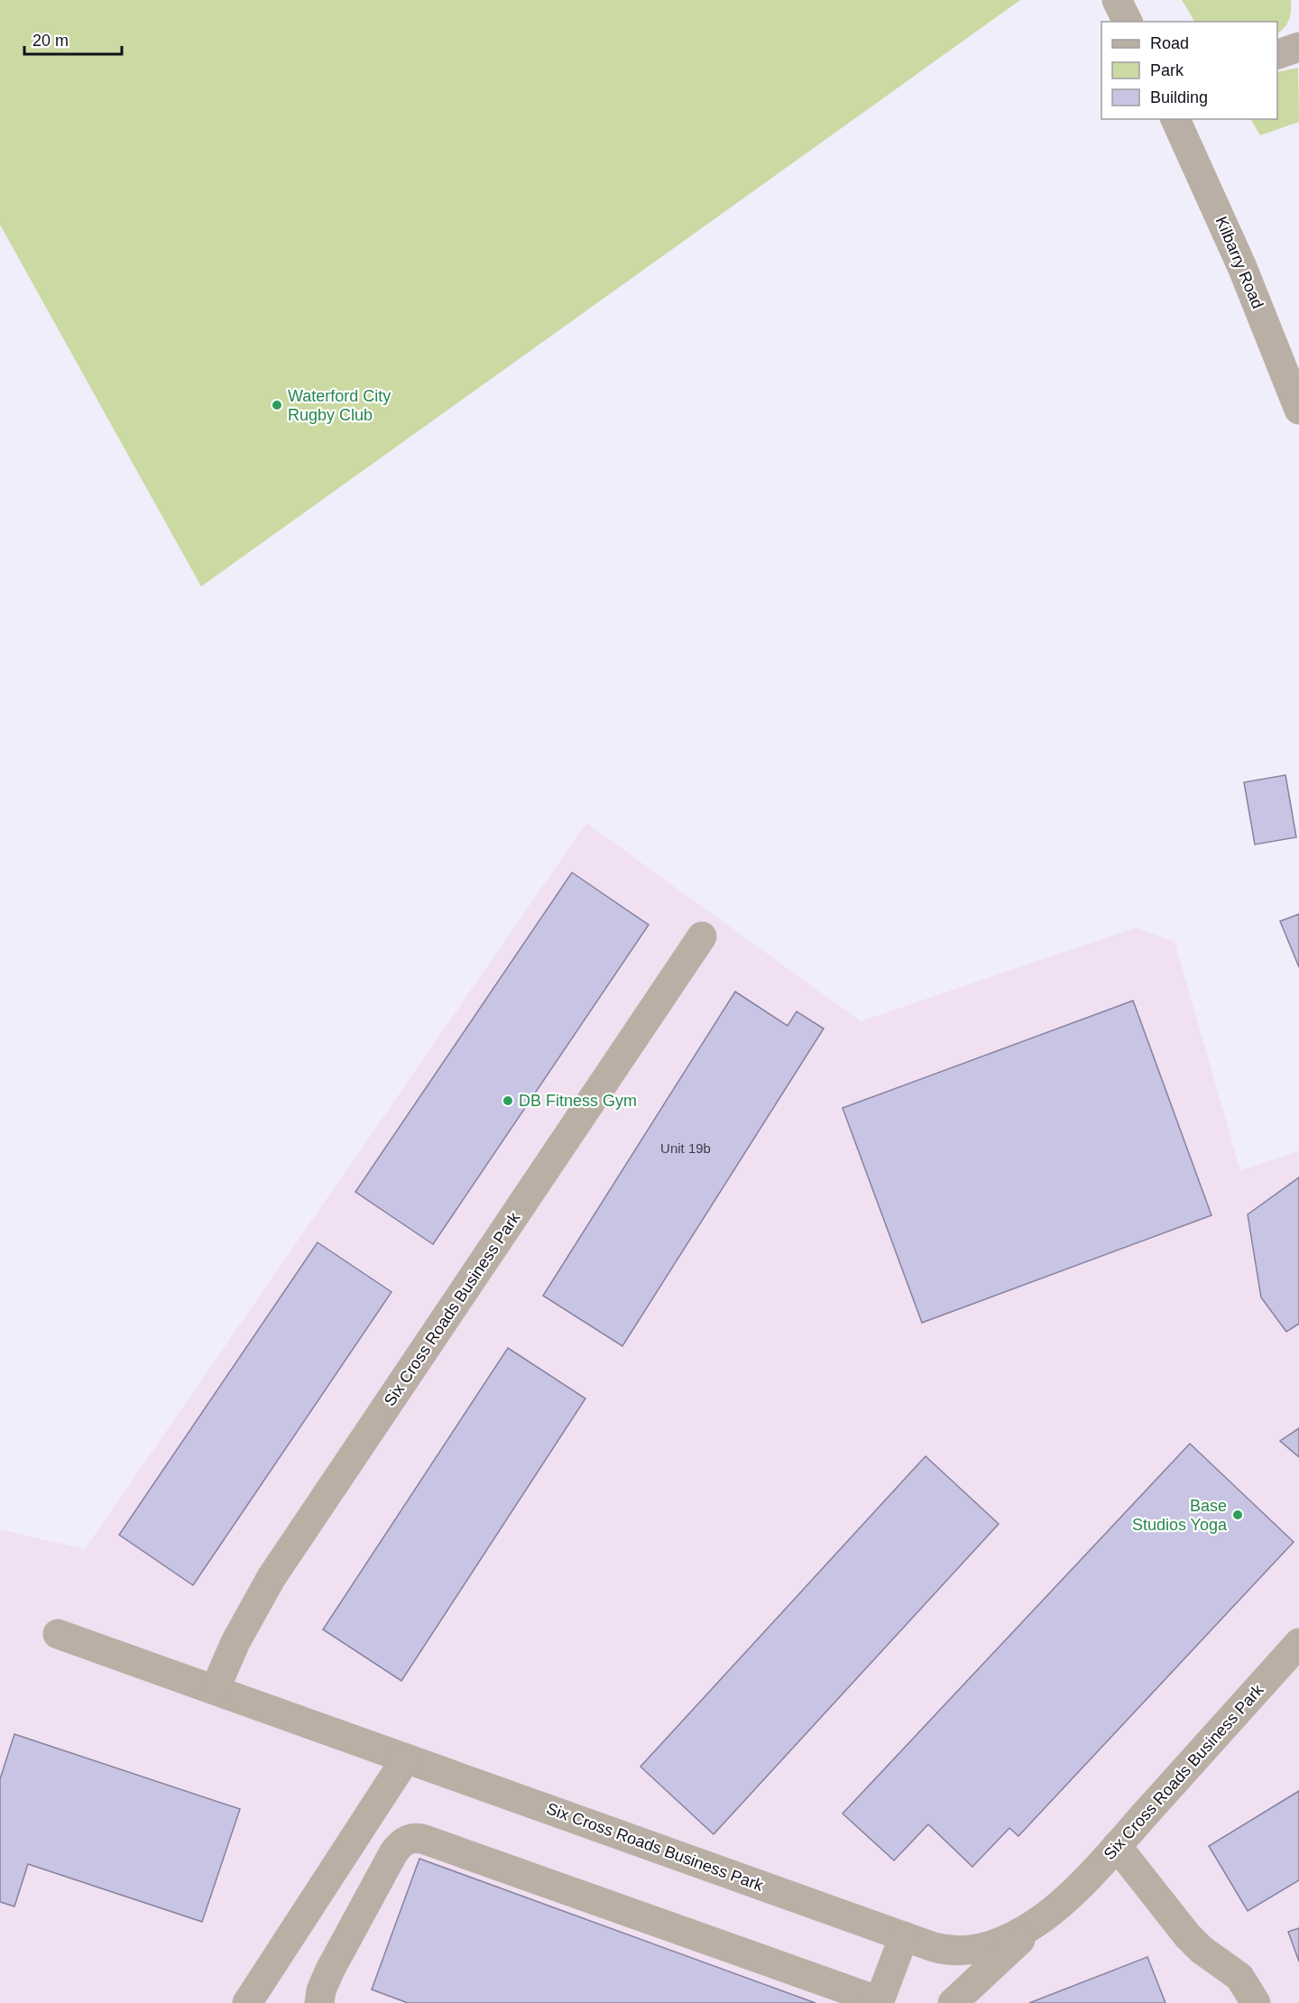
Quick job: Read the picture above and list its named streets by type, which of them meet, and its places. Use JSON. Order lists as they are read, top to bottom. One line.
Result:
{"streets":{"street":["Kilbarry Road","Six Cross Roads Business Park"]},"places":["Waterford City Rugby Club","DB Fitness Gym","Base Studios Yoga"],"house_numbers":["Unit 19b"],"legend":["Road","Park","Building"],"scale_bar":"20 m"}
